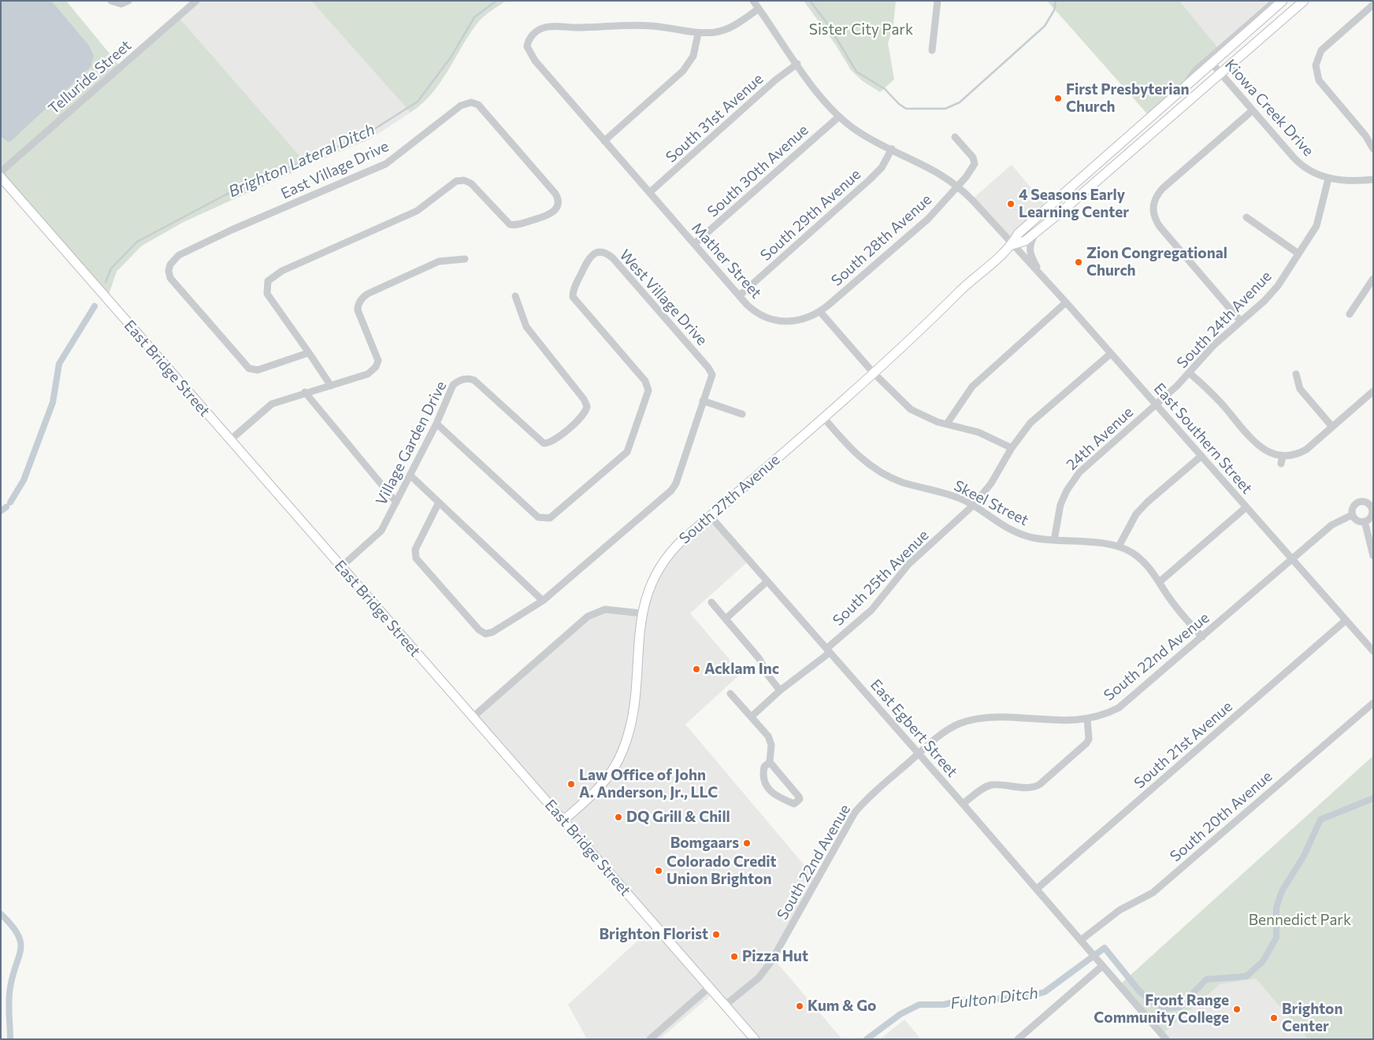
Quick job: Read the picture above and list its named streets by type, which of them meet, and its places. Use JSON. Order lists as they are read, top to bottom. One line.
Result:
{"streets":{"main road":["East Bridge Street","South 27th Avenue"],"street":["Telluride Street","Kiowa Creek Drive","South 31st Avenue","East Village Drive","South 30th Avenue","South 29th Avenue","South 28th Avenue","Mather Street","West Village Drive","South 24th Avenue","24th Avenue","East Southern Street","Village Garden Drive","Skeel Street","South 25th Avenue","South 22nd Avenue","East Egbert Street","South 21st Avenue","South 20th Avenue"]},"crossings":[["Kiowa Creek Drive","South 24th Avenue"],["Kiowa Creek Drive","South 27th Avenue"],["South 31st Avenue","Mather Street"],["South 31st Avenue","East Southern Street"],["South 30th Avenue","Mather Street"],["South 30th Avenue","East Southern Street"],["South 29th Avenue","Mather Street"],["South 29th Avenue","East Southern Street"],["South 28th Avenue","Mather Street"],["South 28th Avenue","East Southern Street"],["West Village Drive","Village Garden Drive"],["South 24th Avenue","24th Avenue"],["South 24th Avenue","East Southern Street"],["East Bridge Street","Village Garden Drive"],["East Bridge Street","South 27th Avenue"],["East Bridge Street","South 22nd Avenue"],["24th Avenue","East Southern Street"],["24th Avenue","Skeel Street"],["East Southern Street","South 27th Avenue"],["East Southern Street","South 25th Avenue"],["East Southern Street","South 22nd Avenue"],["East Southern Street","South 21st Avenue"],["South 27th Avenue","Skeel Street"],["South 27th Avenue","East Egbert Street"],["Skeel Street","South 25th Avenue"],["Skeel Street","South 22nd Avenue"],["South 25th Avenue","East Egbert Street"],["South 22nd Avenue","East Egbert Street"],["East Egbert Street","South 21st Avenue"],["East Egbert Street","South 20th Avenue"]],"water":["Brighton Lateral Ditch","Fulton Ditch"],"parks":["Sister City Park","Bennedict Park"],"places":["First Presbyterian Church","4 Seasons Early Learning Center","Zion Congregational Church","Acklam Inc","Law Office of John A. Anderson, Jr., LLC","DQ Grill & Chill","Bomgaars","Colorado Credit Union Brighton","Brighton Florist","Pizza Hut","Kum & Go","Front Range Community College","Brighton Center"]}
